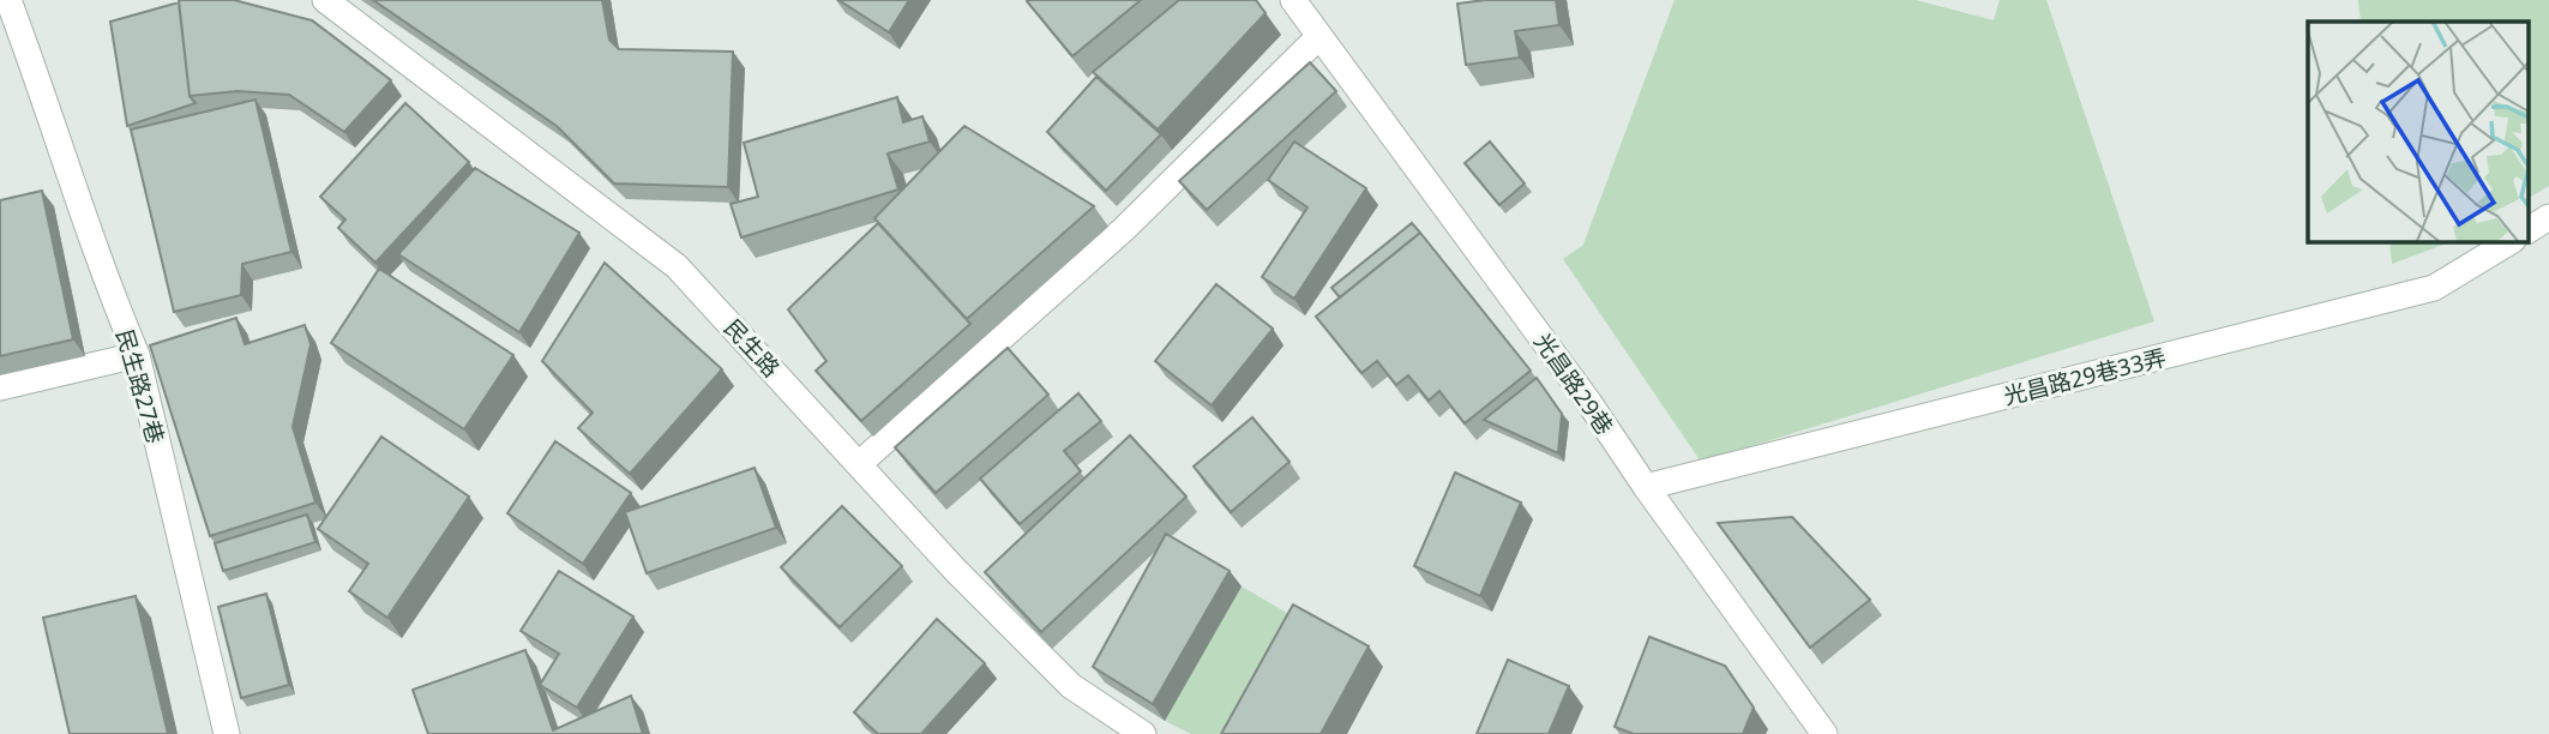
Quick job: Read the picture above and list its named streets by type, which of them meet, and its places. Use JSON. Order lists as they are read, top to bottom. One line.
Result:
{"streets":{"street":["民生路","光昌路29巷33弄","光昌路29巷","民生路27巷"]},"crossings":[["光昌路29巷33弄","光昌路29巷"]]}
